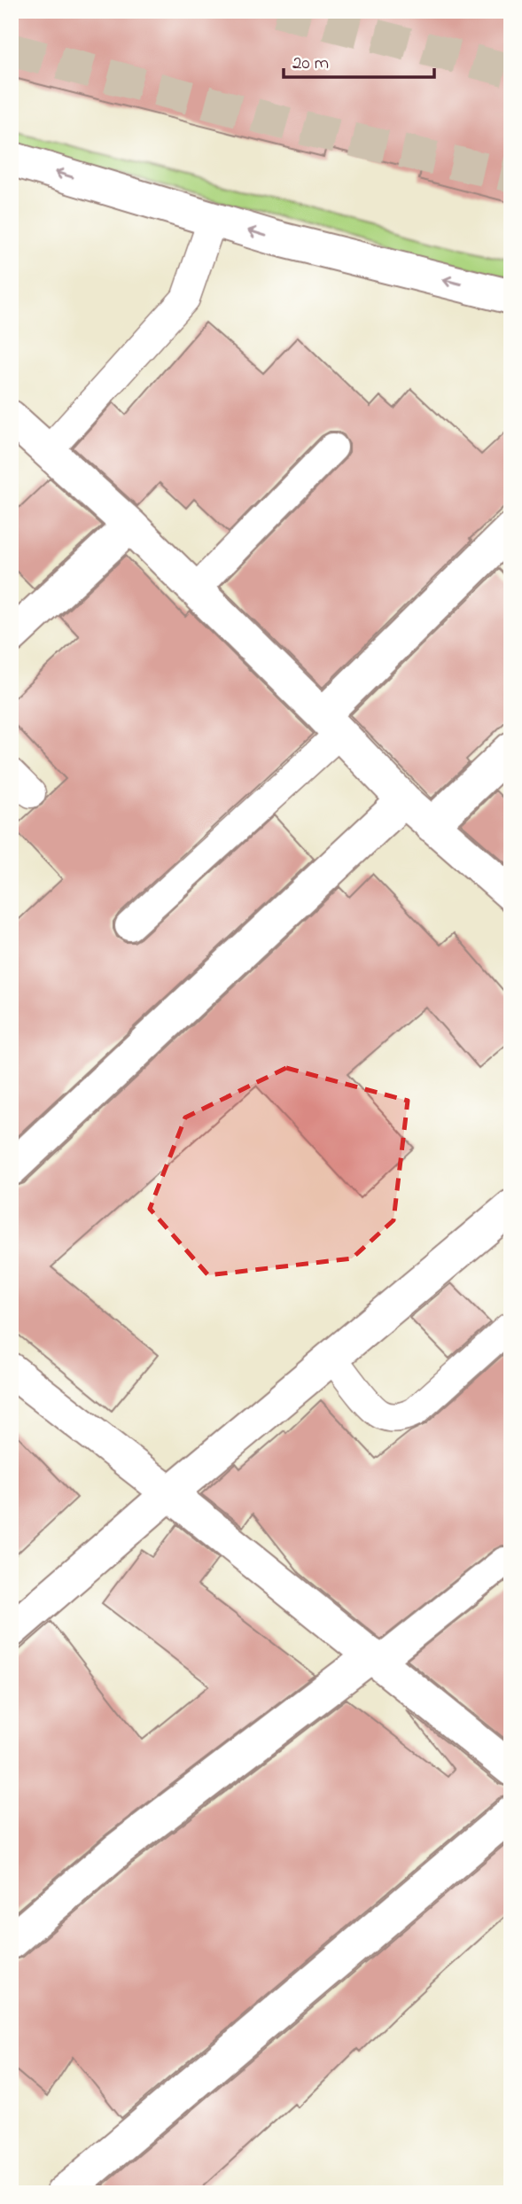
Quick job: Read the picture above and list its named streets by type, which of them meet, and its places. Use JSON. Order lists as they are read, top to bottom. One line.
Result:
{"scale_bar":"20 m"}
